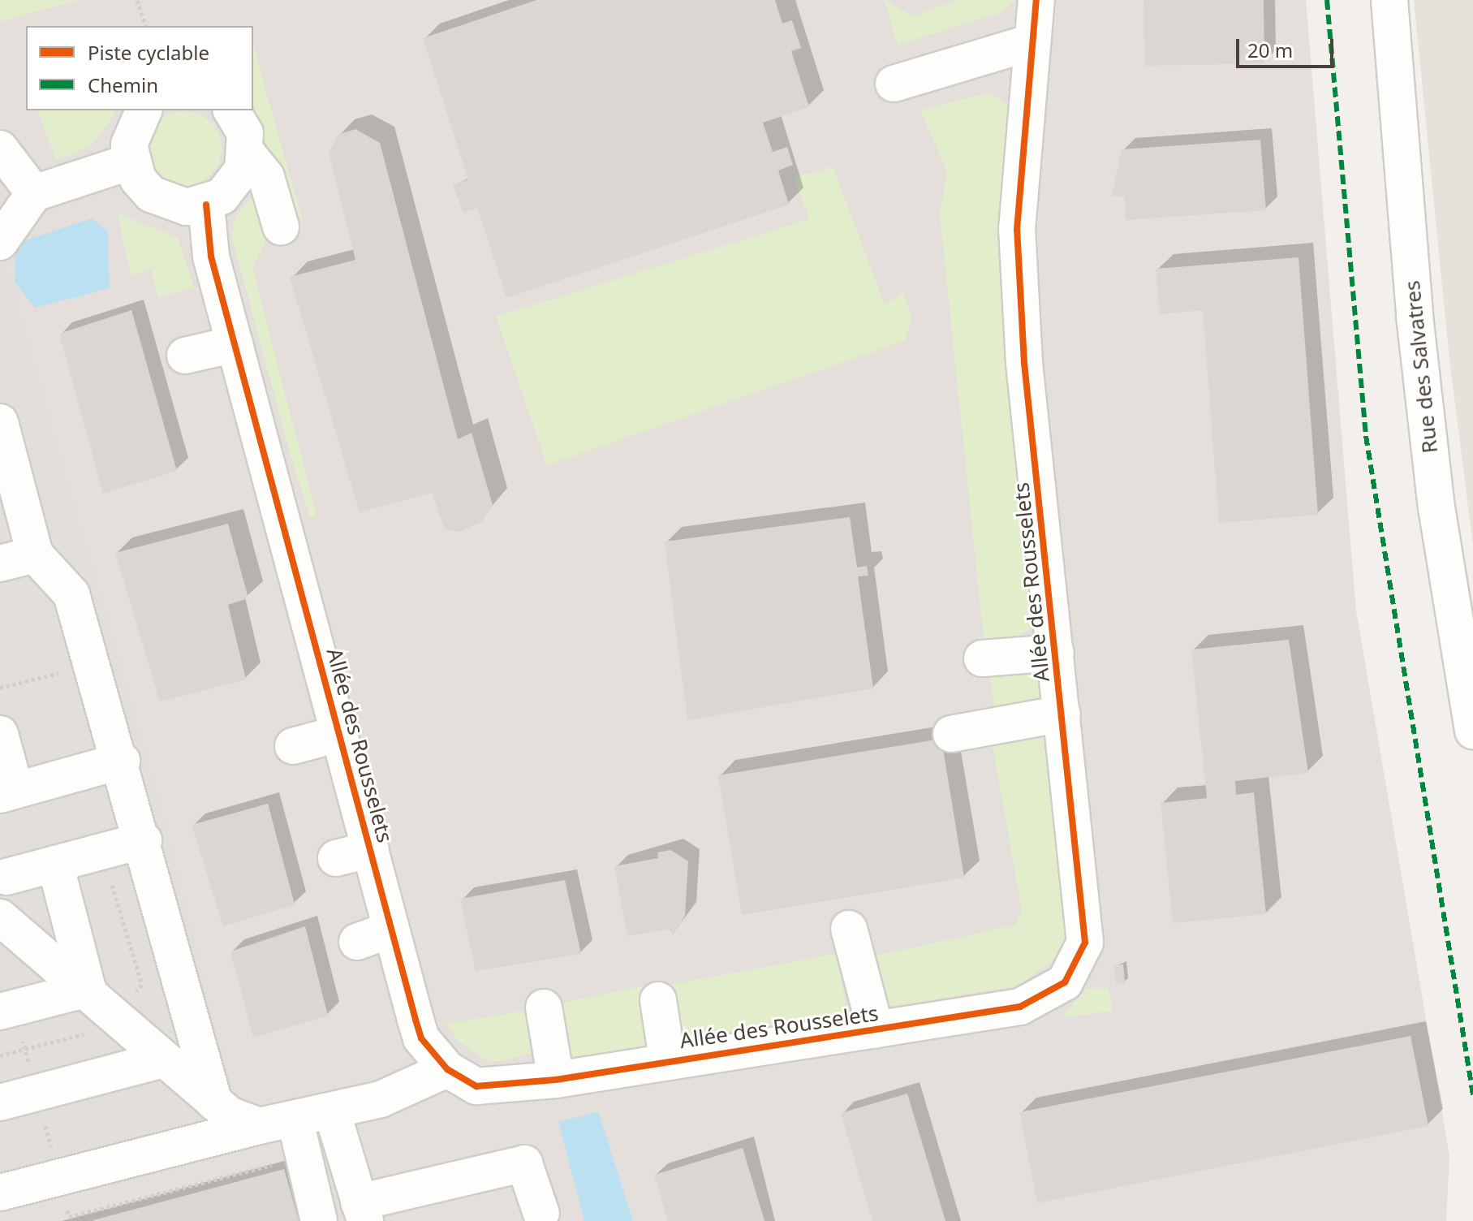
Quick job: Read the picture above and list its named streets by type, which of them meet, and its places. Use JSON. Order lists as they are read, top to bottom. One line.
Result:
{"streets":{"street":["Rue des Salvatres","Allée des Rousselets"]},"legend":["Piste cyclable","Chemin"],"scale_bar":"20 m"}
